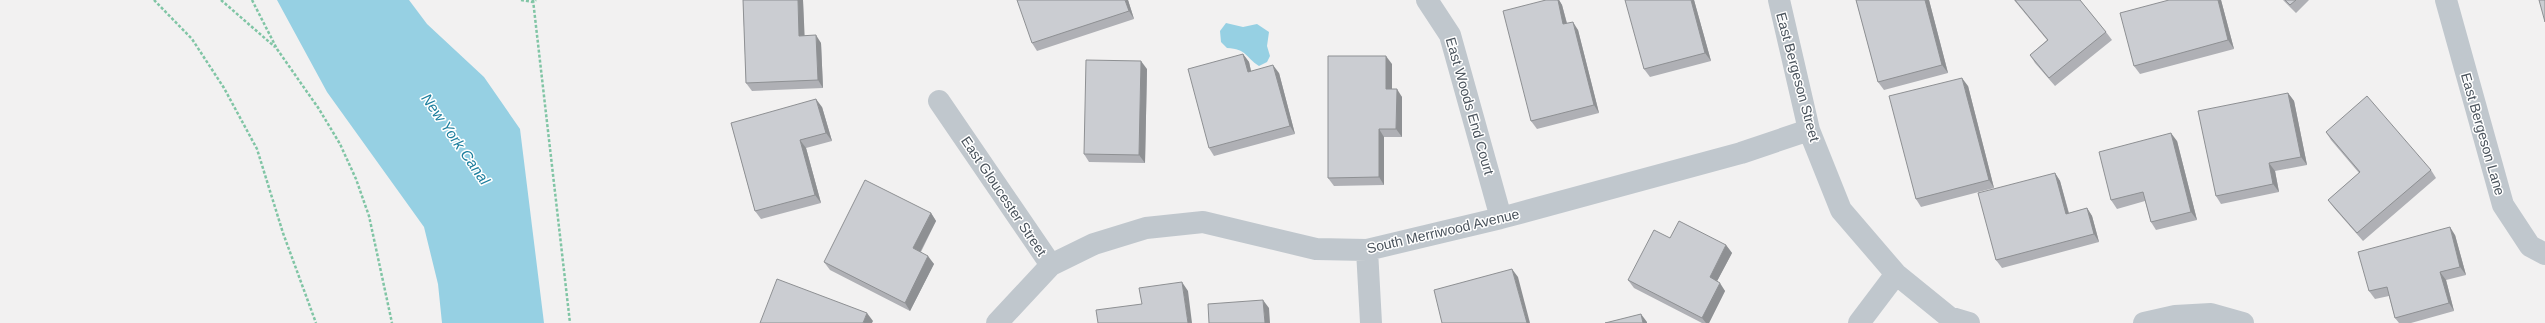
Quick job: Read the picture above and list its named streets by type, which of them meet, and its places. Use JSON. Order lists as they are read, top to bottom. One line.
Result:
{"streets":{"street":["East Bergeson Street","East Woods End Court","East Bergeson Lane","East Gloucester Street","South Merriwood Avenue"]},"crossings":[["East Bergeson Street","South Merriwood Avenue"],["East Woods End Court","South Merriwood Avenue"],["East Gloucester Street","South Merriwood Avenue"]],"water":["New York Canal"]}
